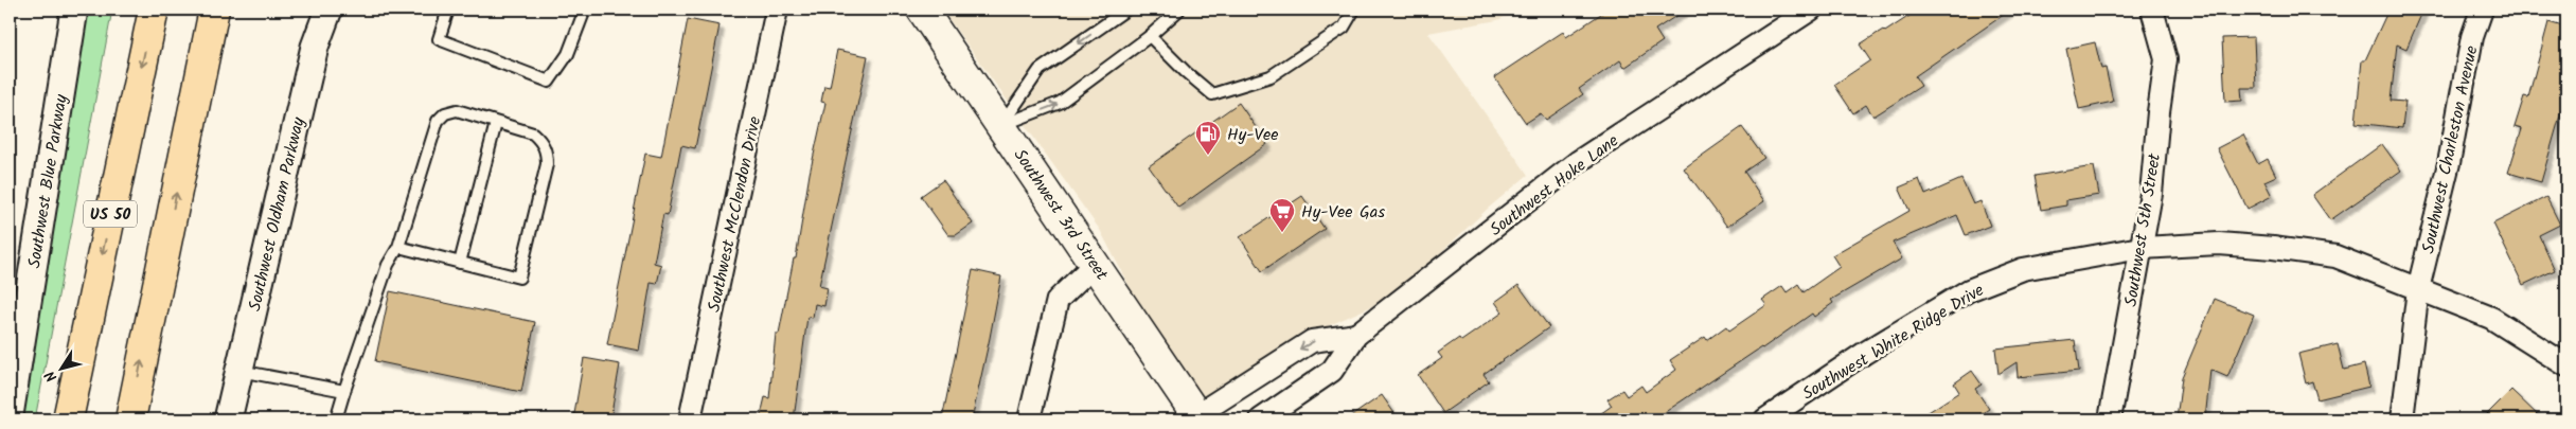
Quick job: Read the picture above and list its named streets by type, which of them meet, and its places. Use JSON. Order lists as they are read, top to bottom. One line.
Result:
{"streets":{"highway":["US 50"],"main road":["Southwest 3rd Street"],"street":["Southwest Charleston Avenue","Southwest Blue Parkway","Southwest Hoke Lane","Southwest Oldham Parkway","Southwest McClendon Drive","Southwest 5th Street","Southwest White Ridge Drive"]},"crossings":[["Southwest Charleston Avenue","Southwest White Ridge Drive"],["Southwest Hoke Lane","Southwest 3rd Street"],["Southwest 5th Street","Southwest White Ridge Drive"]],"places":{"fuel station":["Hy-Vee"],"supermarket":["Hy-Vee Gas"]},"north":"bottom left"}
